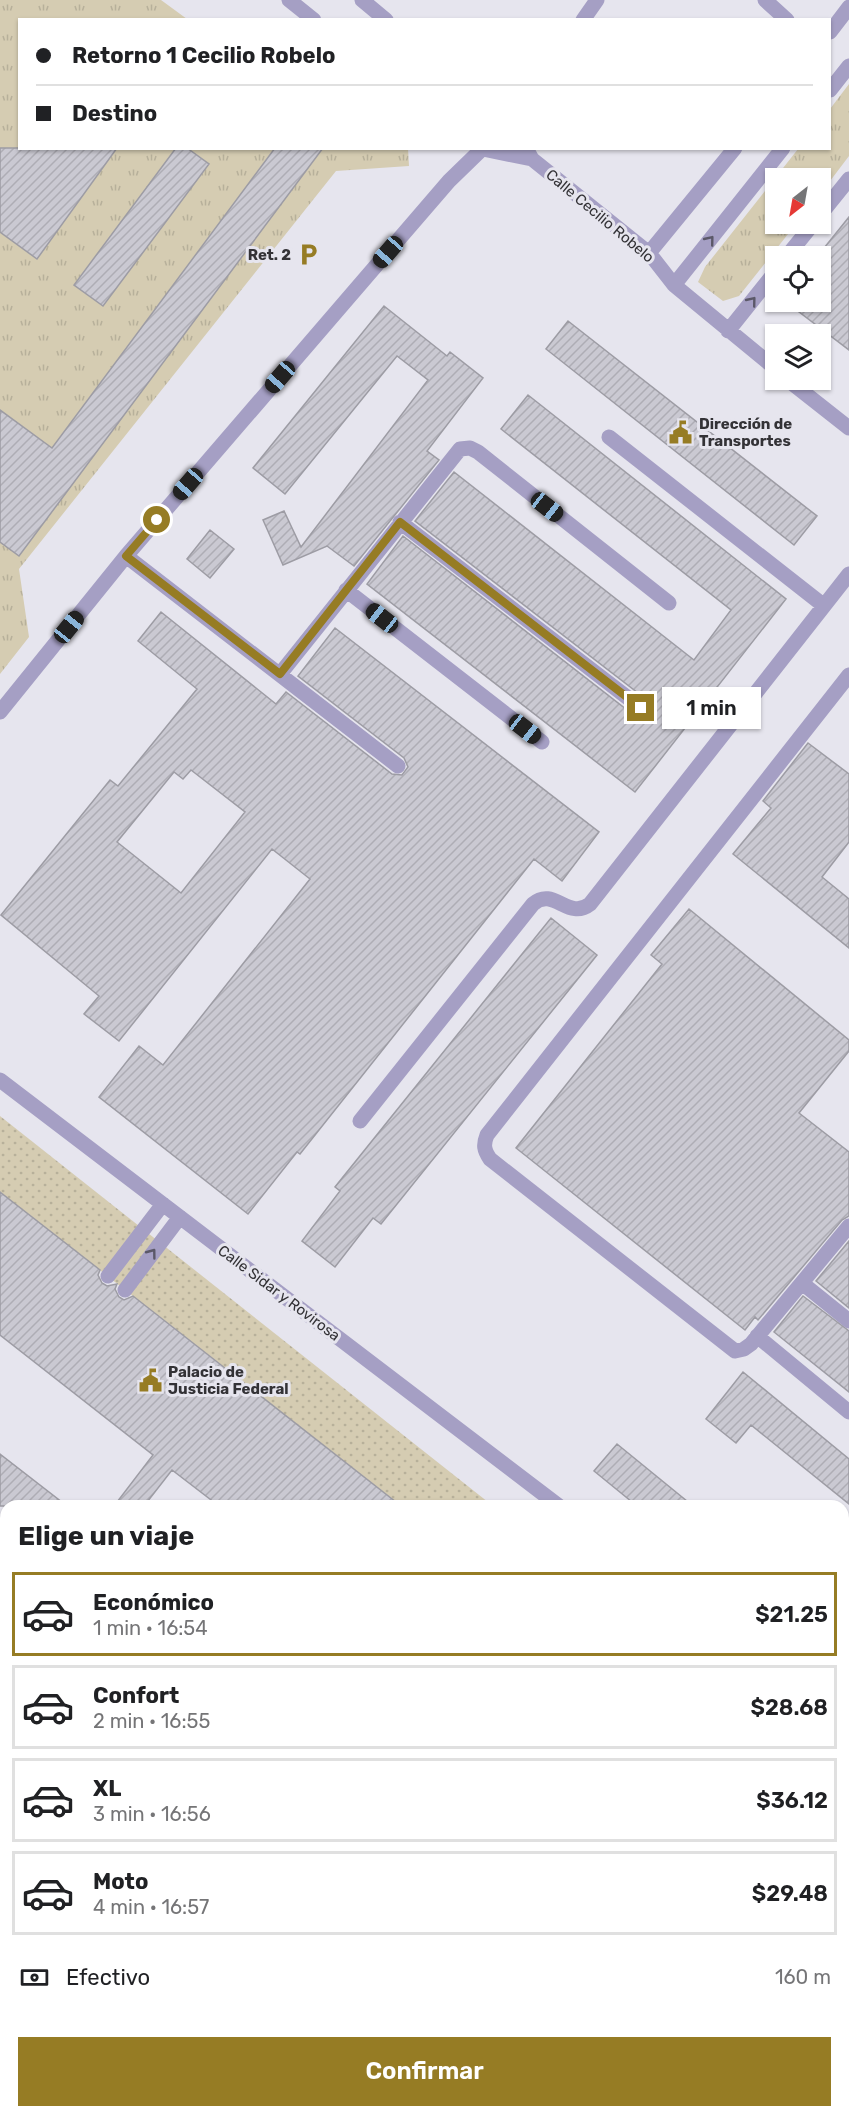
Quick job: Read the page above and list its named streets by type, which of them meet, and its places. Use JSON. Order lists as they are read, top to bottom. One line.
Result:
{"streets":{"street":["Calle Cecilio Robelo","Calle Sidar y Rovirosa"]},"places":{"parking":["Ret. 2"],"public building":["Dirección de Transportes","Palacio de Justicia Federal"]},"north":"bottom left","page":{"banner":["Retorno 1 Cecilio Robelo","Destino"],"bubble":"1 min","heading":"Elige un viaje","list":[{"name":"Económico","note":"1 min · 16:54","value":"$21.25"},{"name":"Confort","note":"2 min · 16:55","value":"$28.68"},{"name":"XL","note":"3 min · 16:56","value":"$36.12"},{"name":"Moto","note":"4 min · 16:57","value":"$29.48"}],"pay":["Efectivo","160 m"],"buttons":"Confirmar"}}
